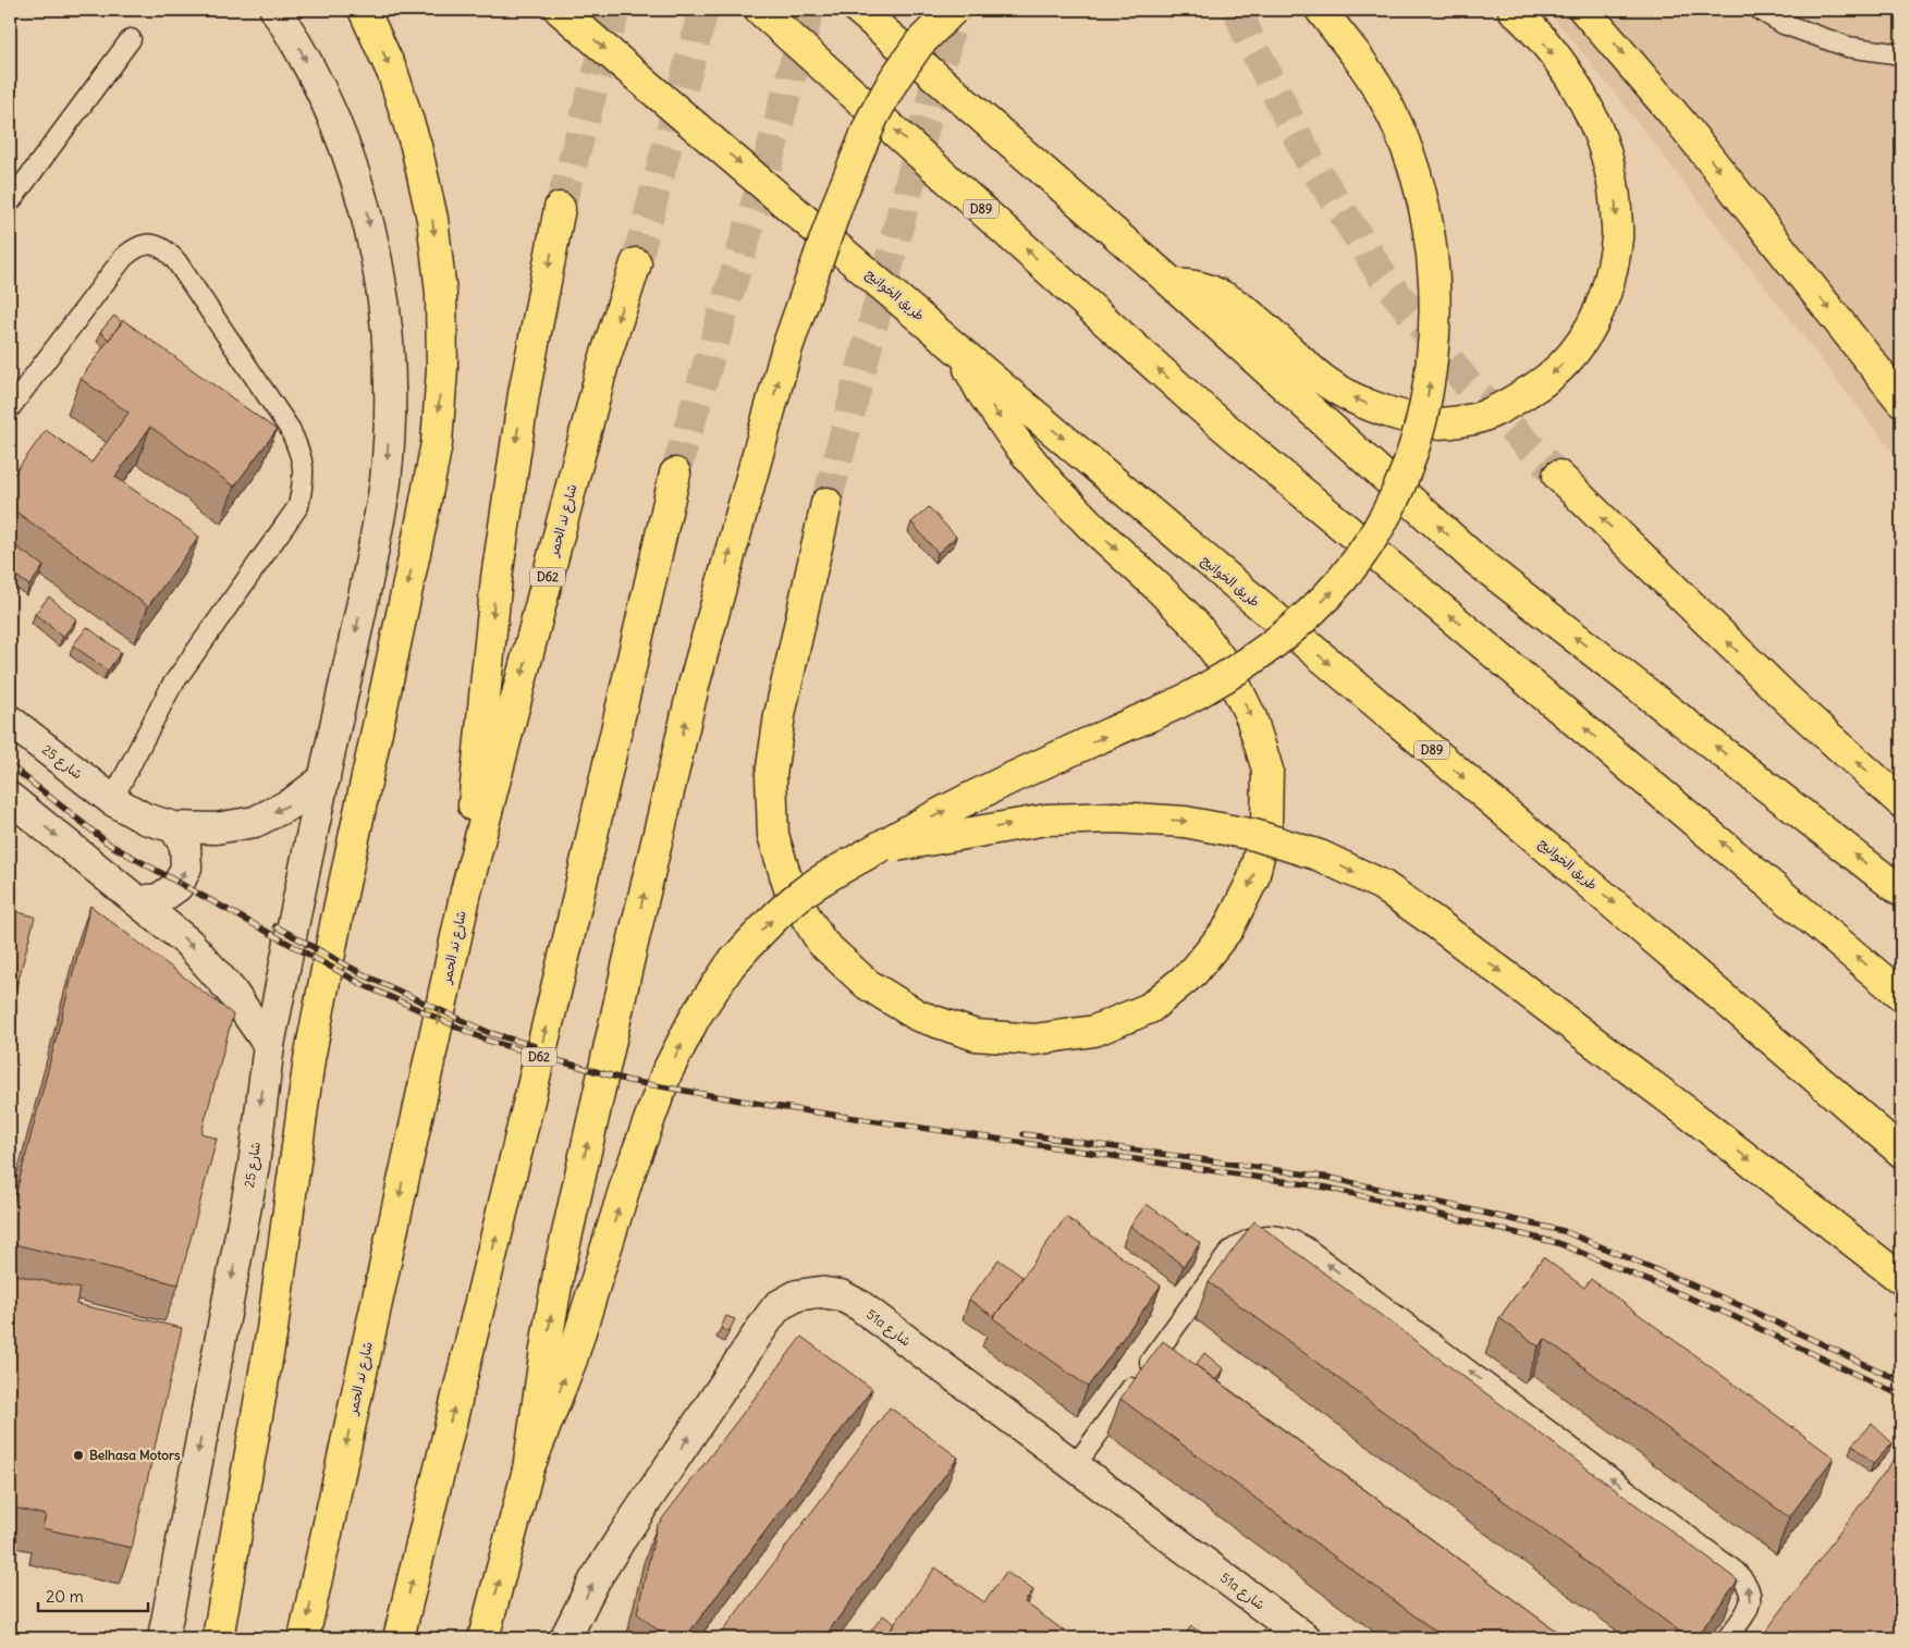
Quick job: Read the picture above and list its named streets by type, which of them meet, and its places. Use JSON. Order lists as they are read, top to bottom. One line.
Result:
{"streets":{"main road":["D89","طريق الخوانيج","شارع ند الحمر","D62"],"street":["شارع 25","51a شارع"]},"one_way":["شارع 25"],"places":["Belhasa Motors"],"scale_bar":"20 m"}
